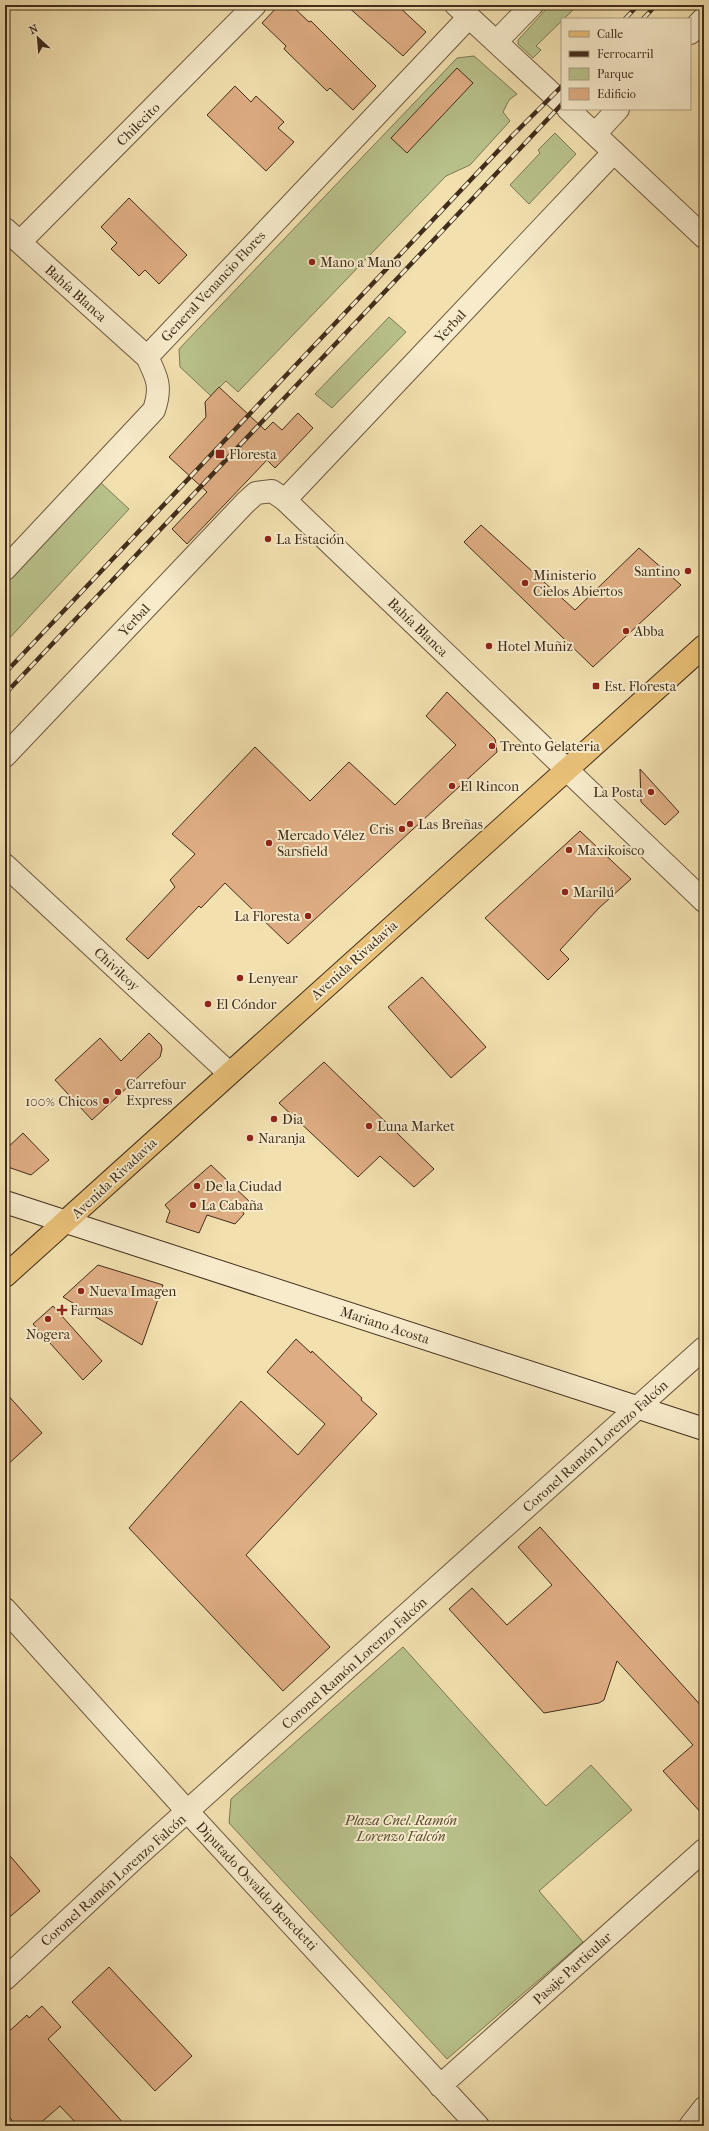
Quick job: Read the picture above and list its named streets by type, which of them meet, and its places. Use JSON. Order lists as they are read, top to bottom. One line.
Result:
{"streets":{"main road":["Avenida Rivadavia"],"street":["Chilecito","General Venancio Flores","Bahía Blanca","Yerbal","Chivilcoy","Mariano Acosta","Coronel Ramón Lorenzo Falcón","Diputado Osvaldo Benedetti","Pasaje Particular"]},"crossings":[["Chilecito","Bahía Blanca"],["General Venancio Flores","Bahía Blanca"],["Bahía Blanca","Yerbal"],["Bahía Blanca","Avenida Rivadavia"],["Avenida Rivadavia","Chivilcoy"],["Avenida Rivadavia","Mariano Acosta"],["Mariano Acosta","Coronel Ramón Lorenzo Falcón"],["Coronel Ramón Lorenzo Falcón","Diputado Osvaldo Benedetti"],["Diputado Osvaldo Benedetti","Pasaje Particular"]],"parks":["Plaza Cnel. Ramón Lorenzo Falcón"],"places":{"other":["Mano a Mano","La Estación","Santino","Ministerio Cielos Abiertos","Abba","Hotel Muñiz","Trento Gelateria","El Rincon","La Posta","Las Breñas","Cris","Mercado Vélez Sarsfield","Maxikoisco","Marilú","La Floresta","Lenyear","El Cóndor","Carrefour Express","100% Chicos","Dia","Luna Market","Naranja","De la Ciudad","La Cabaña","Nueva Imagen","Nogera"],"transit":["Floresta","Est. Floresta"],"health":["Farmas"]},"legend":["Calle","Ferrocarril","Parque","Edificio"],"north":"top left"}
